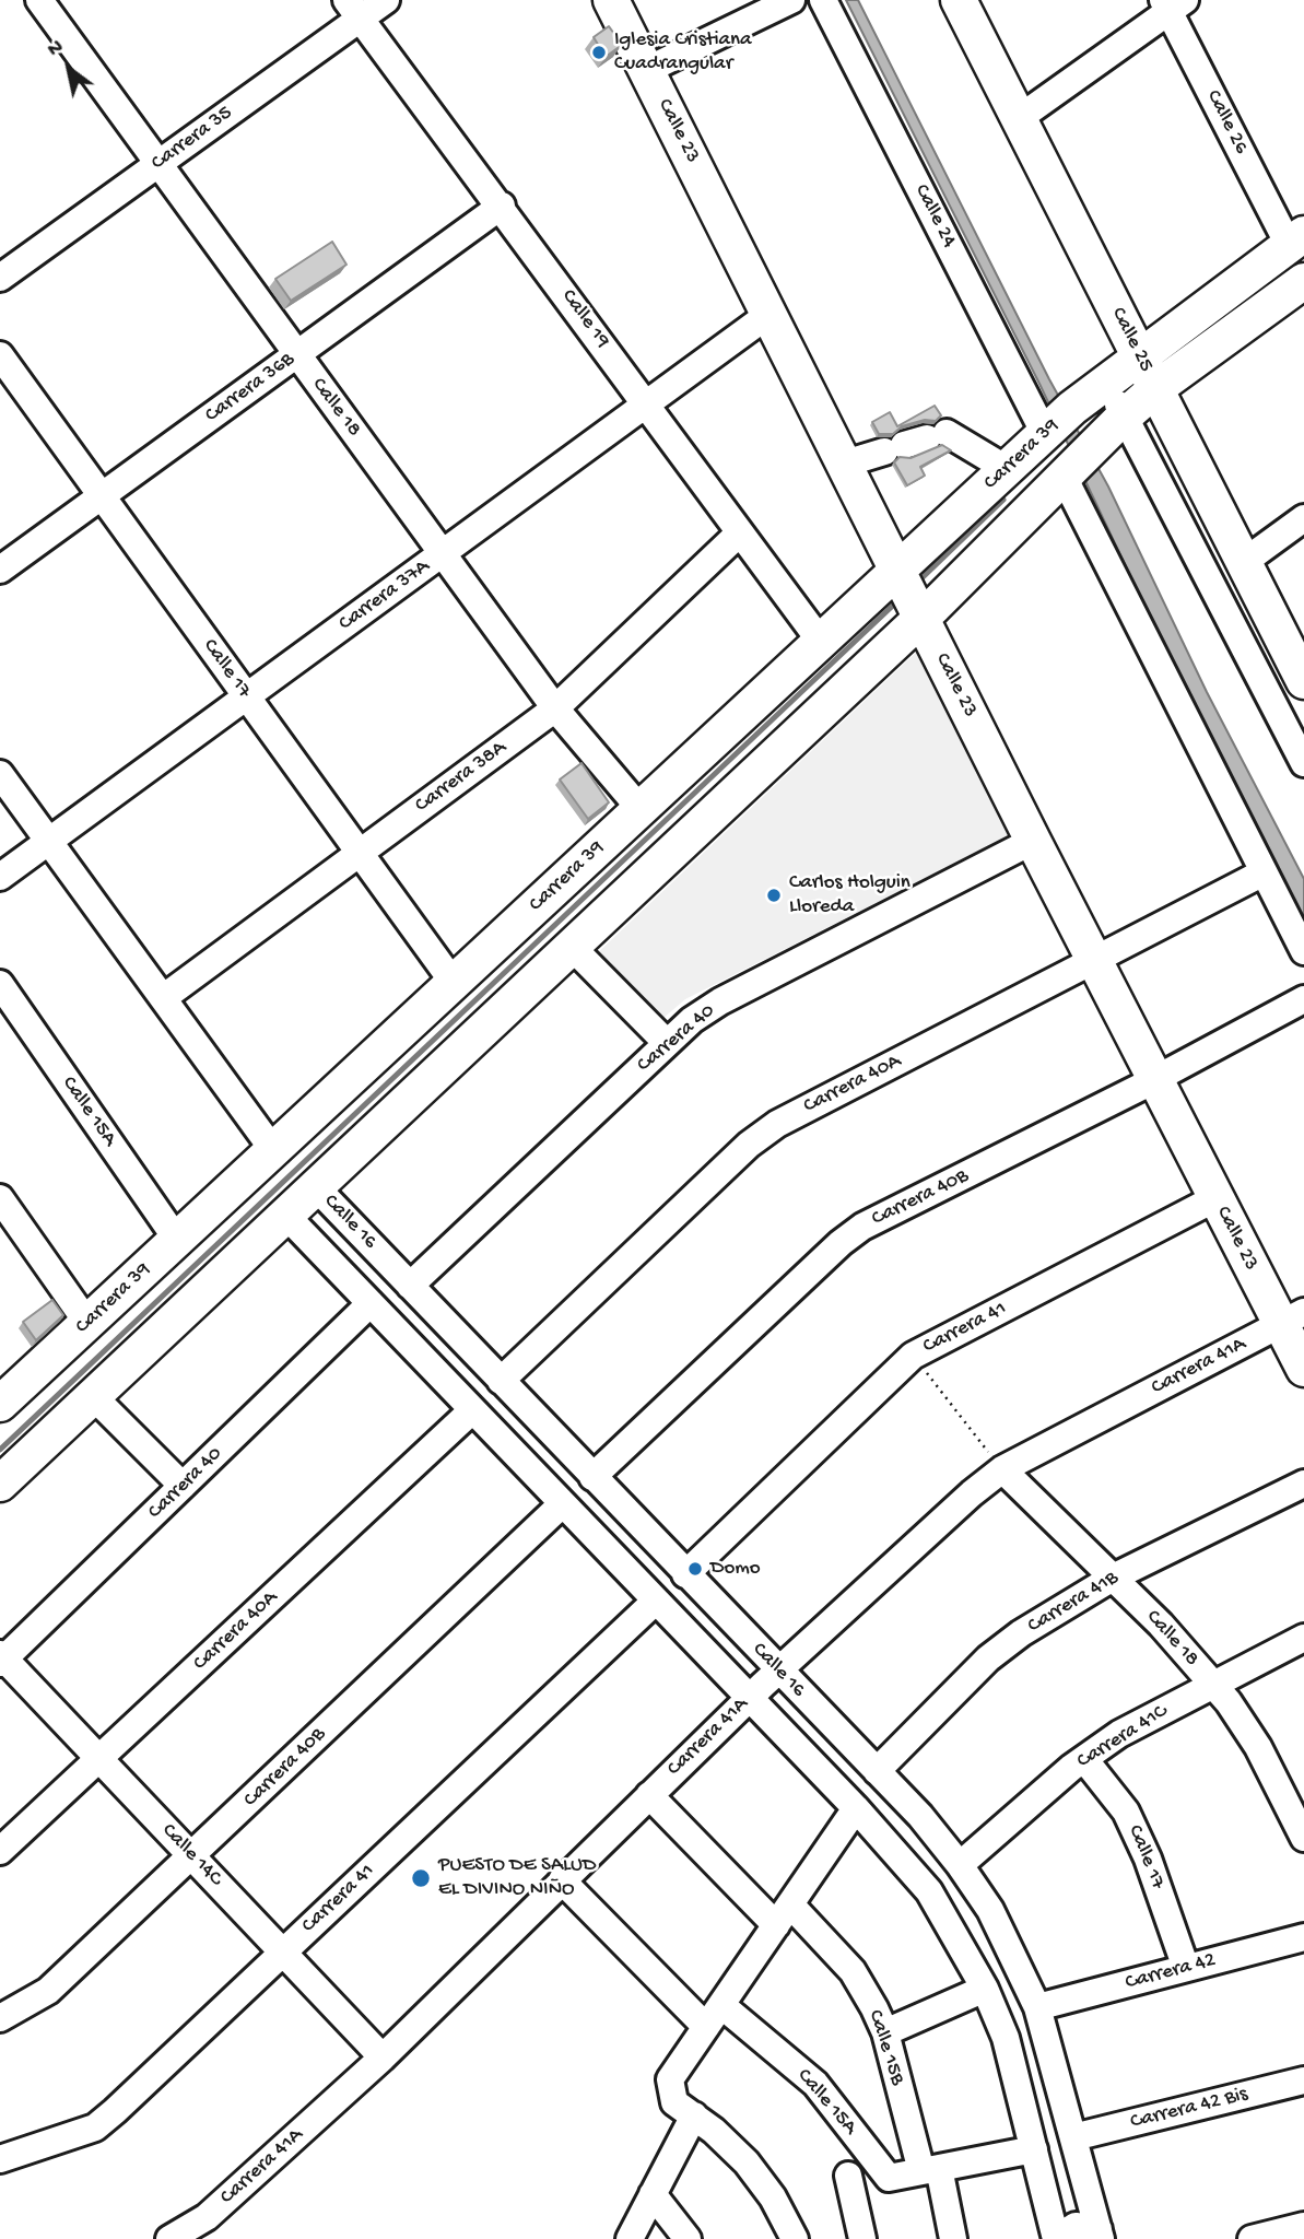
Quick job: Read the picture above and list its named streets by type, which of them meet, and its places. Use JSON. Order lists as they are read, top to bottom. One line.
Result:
{"streets":{"main road":["Calle 23","Calle 25","Carrera 39"],"street":["Calle 26","Carrera 35","Calle 24","Calle 19","Carrera 36B","Calle 18","Carrera 37A","Calle 17","Carrera 38A","Carrera 40","Carrera 40A","Calle 15A","Carrera 40B","Calle 16","Carrera 41","Carrera 41A","Carrera 41B","Carrera 41C","Calle 14C","Carrera 42","Calle 15B","Carrera 42 Bis"]},"crossings":[["Calle 26","Carrera 39"],["Calle 23","Carrera 39"],["Calle 23","Carrera 37A"],["Calle 23","Carrera 40"],["Calle 23","Carrera 40A"],["Calle 23","Carrera 40B"],["Calle 23","Carrera 41"],["Calle 23","Carrera 41A"],["Carrera 35","Calle 19"],["Carrera 35","Calle 18"],["Calle 24","Carrera 39"],["Calle 19","Carrera 36B"],["Calle 19","Carrera 39"],["Calle 19","Carrera 37A"],["Calle 19","Carrera 38A"],["Calle 25","Carrera 39"],["Carrera 36B","Calle 18"],["Carrera 36B","Calle 17"],["Calle 18","Carrera 39"],["Calle 18","Carrera 37A"],["Calle 18","Carrera 38A"],["Calle 18","Carrera 41A"],["Calle 18","Carrera 41B"],["Calle 18","Carrera 41C"],["Carrera 39","Calle 17"],["Carrera 39","Calle 15A"],["Carrera 39","Calle 16"],["Carrera 37A","Calle 17"],["Calle 17","Carrera 38A"],["Calle 17","Carrera 41C"],["Calle 17","Carrera 42"],["Carrera 40","Calle 16"],["Carrera 40","Calle 14C"],["Carrera 40A","Calle 16"],["Carrera 40A","Calle 14C"],["Calle 15A","Carrera 41A"],["Calle 15A","Calle 15B"],["Carrera 40B","Calle 16"],["Carrera 40B","Calle 14C"],["Calle 16","Carrera 41"],["Calle 16","Carrera 41A"],["Calle 16","Carrera 41B"],["Calle 16","Carrera 41C"],["Calle 16","Carrera 42"],["Calle 16","Carrera 42 Bis"],["Carrera 41","Calle 14C"],["Carrera 41A","Calle 14C"],["Carrera 41A","Calle 15B"]],"places":["Iglesia Cristiana Cuadrangular","Carlos Holguin Lloreda","Domo","PUESTO DE SALUD EL DIVINO NIÑO"],"north":"top left"}
